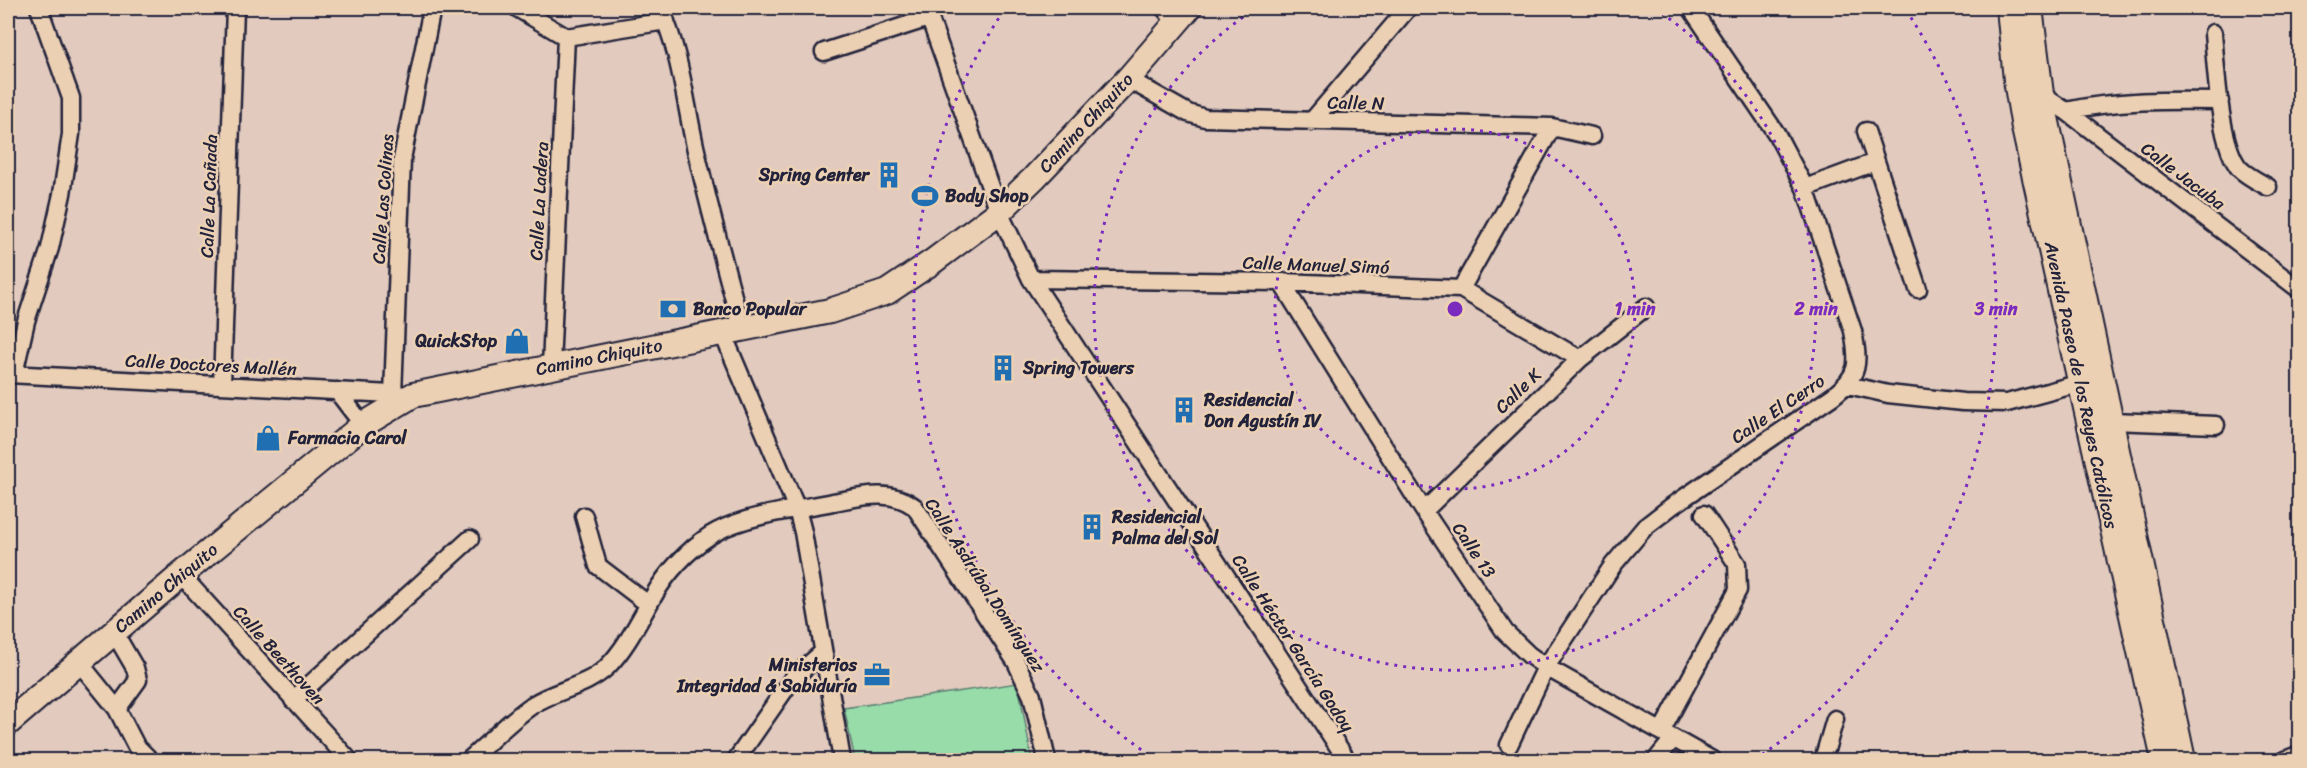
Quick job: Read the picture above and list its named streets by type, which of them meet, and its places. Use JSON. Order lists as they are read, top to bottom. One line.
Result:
{"streets":{"main road":["Camino Chiquito","Avenida Paseo de los Reyes Católicos"],"street":["Calle N","Calle Jacuba","Calle La Cañada","Calle Las Colinas","Calle La Ladera","Calle Manuel Simó","Calle Doctores Mallén","Calle K","Calle El Cerro","Calle 13","Calle Asdrúbal Domínguez","Calle Héctor García Godoy","Calle Beethoven"]},"crossings":[["Calle N","Camino Chiquito"],["Camino Chiquito","Calle Las Colinas"],["Camino Chiquito","Calle La Ladera"],["Camino Chiquito","Calle Doctores Mallén"],["Camino Chiquito","Calle Héctor García Godoy"],["Camino Chiquito","Calle Beethoven"],["Calle Jacuba","Avenida Paseo de los Reyes Católicos"],["Calle La Cañada","Calle Doctores Mallén"],["Calle Las Colinas","Calle Doctores Mallén"],["Calle Manuel Simó","Calle K"],["Calle Manuel Simó","Calle 13"],["Calle Manuel Simó","Calle Héctor García Godoy"],["Calle K","Calle 13"],["Calle El Cerro","Calle 13"]],"places":{"building":["Spring Center","Spring Towers","Residencial Don Agustín IV","Residencial Palma del Sol"],"sports":["Body Shop"],"bank":["Banco Popular"],"shop":["QuickStop","Farmacia Carol"],"office":["Ministerios Integridad & Sabiduría"]},"rings":["1 min","2 min","3 min"]}
